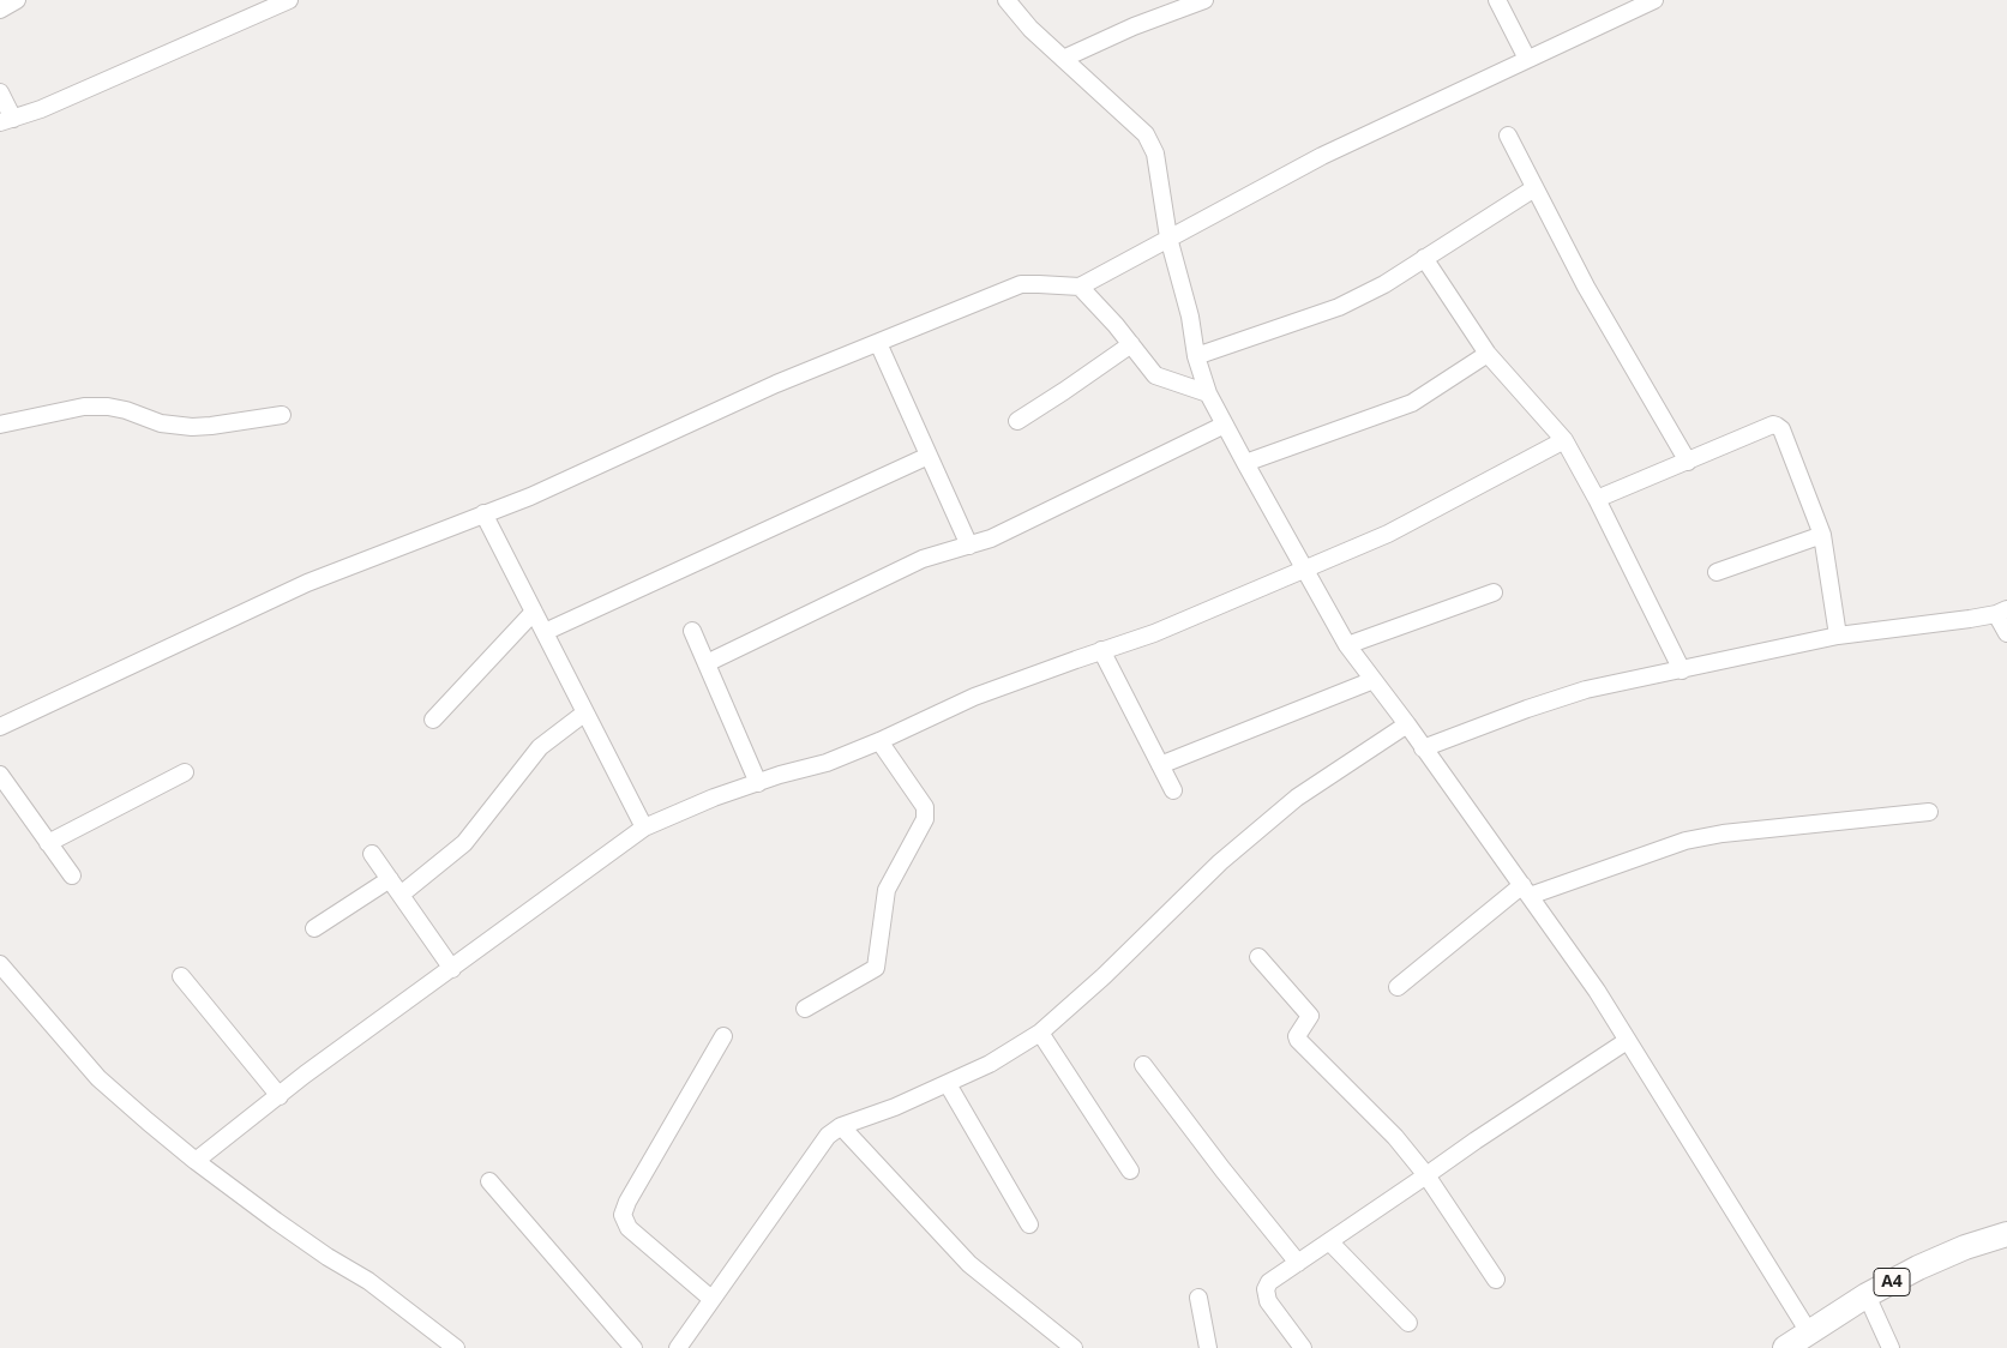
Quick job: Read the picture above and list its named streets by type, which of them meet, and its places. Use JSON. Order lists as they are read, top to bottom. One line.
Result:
{"streets":{"highway":["A4"]}}
